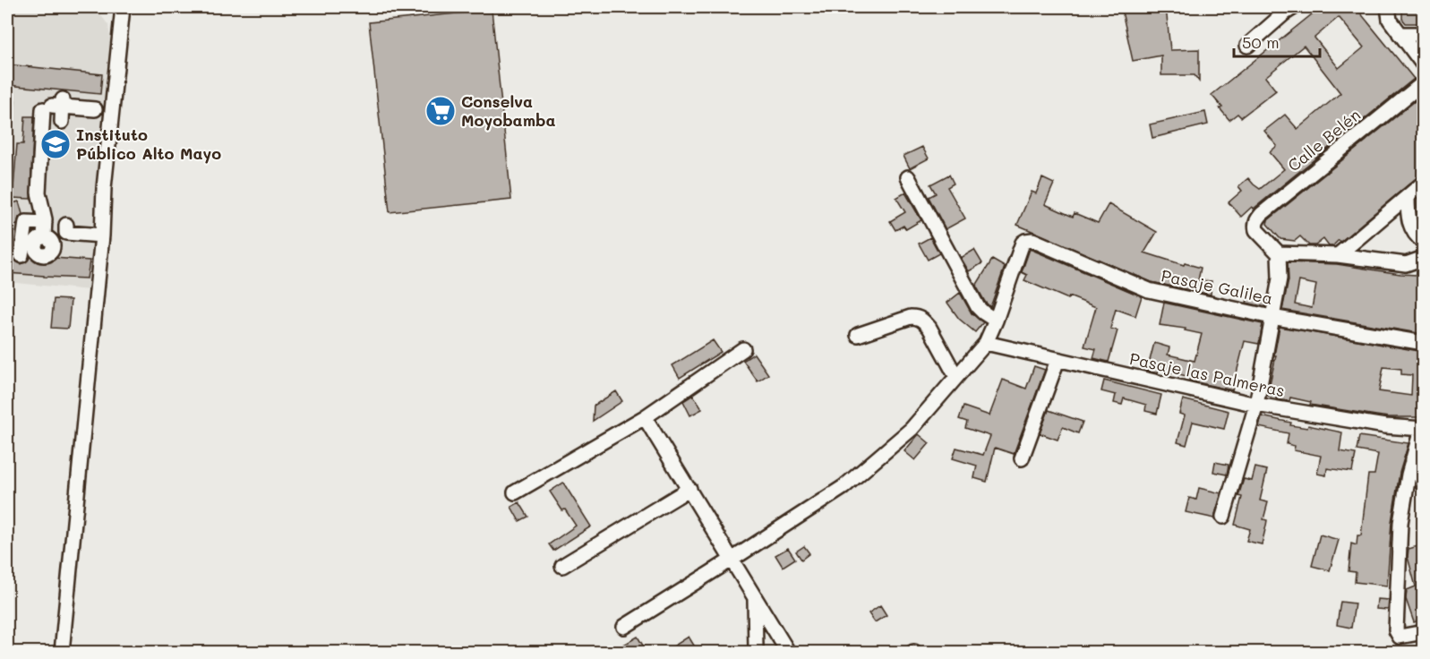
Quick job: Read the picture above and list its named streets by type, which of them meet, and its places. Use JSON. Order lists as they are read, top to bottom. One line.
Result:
{"streets":{"street":["Calle Belén","Pasaje Galilea","Pasaje las Palmeras"]},"places":{"supermarket":["Conselva Moyobamba"],"school or university":["Instituto Público Alto Mayo"]},"scale_bar":"50 m"}
